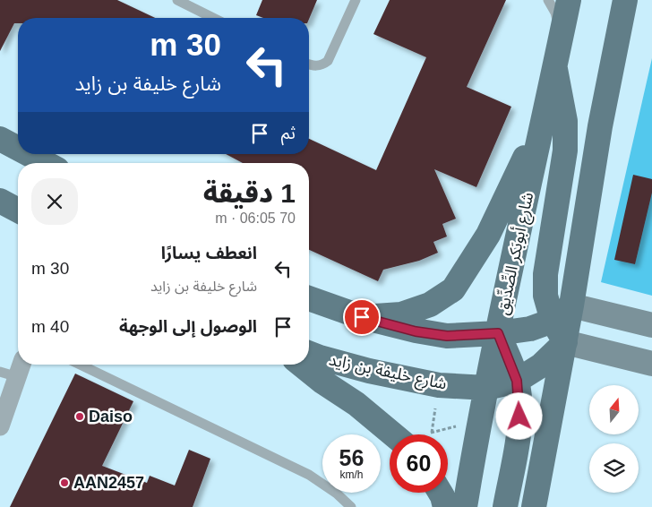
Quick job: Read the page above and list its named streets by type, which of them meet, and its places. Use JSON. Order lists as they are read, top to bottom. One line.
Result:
{"streets":{"main road":["شارع أبوبَكر الصِّدِّيق","شارع خليفة بن زايد"]},"crossings":[["شارع أبوبَكر الصِّدِّيق","شارع خليفة بن زايد"]],"places":["Daiso","AAN2457"],"north":"top","page":{"turn":["30 m","شارع خليفة بن زايد"],"then":"ثم","heading":["1 دقيقة","70 m · 06:05"],"list":[{"name":"انعطف يسارًا","note":"شارع خليفة بن زايد","value":"30 m"},{"name":"الوصول إلى الوجهة","value":"40 m"}],"speed":"56 km/h","limit":"60"}}
